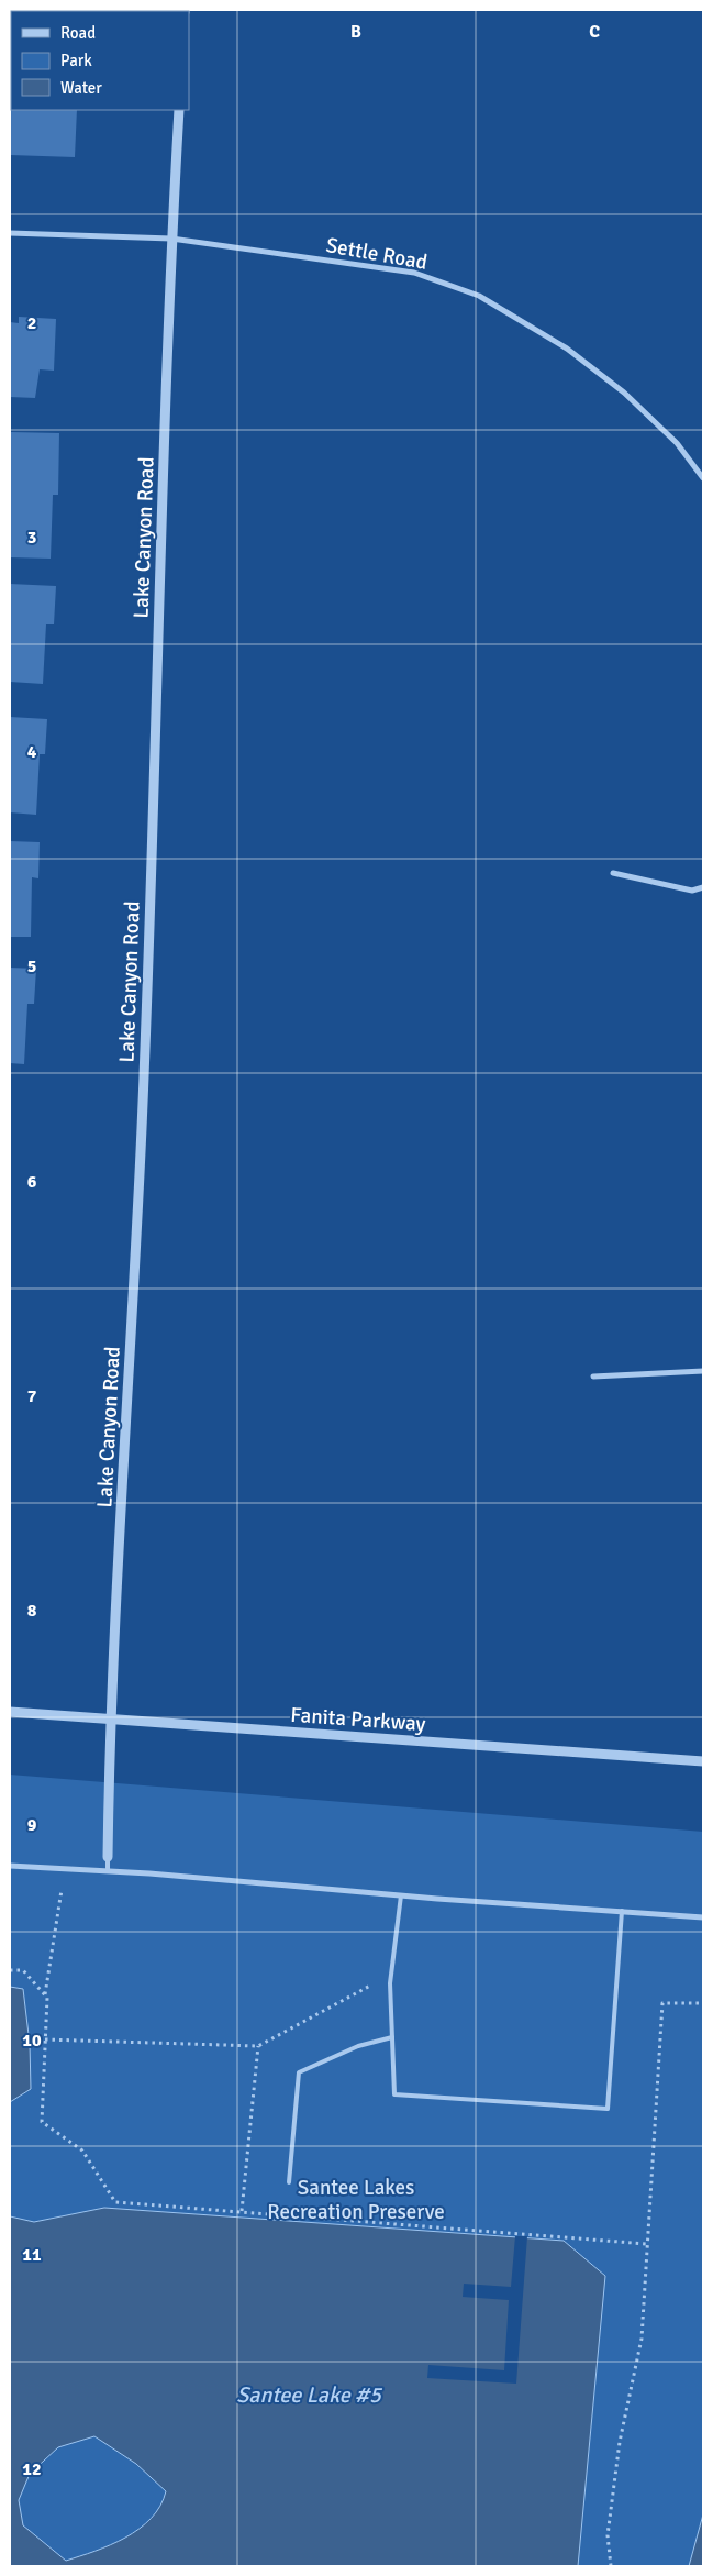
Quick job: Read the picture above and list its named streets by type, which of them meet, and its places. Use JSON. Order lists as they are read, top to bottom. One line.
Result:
{"streets":{"street":["Settle Road","Lake Canyon Road","Fanita Parkway"]},"crossings":[["Settle Road","Lake Canyon Road"],["Lake Canyon Road","Fanita Parkway"]],"water":["Santee Lake #5"],"parks":["Santee Lakes Recreation Preserve"],"legend":["Road","Park","Water"],"grid":{"columns":["B","C"],"rows":["2","3","4","5","6","7","8","9","10","11","12"]}}
